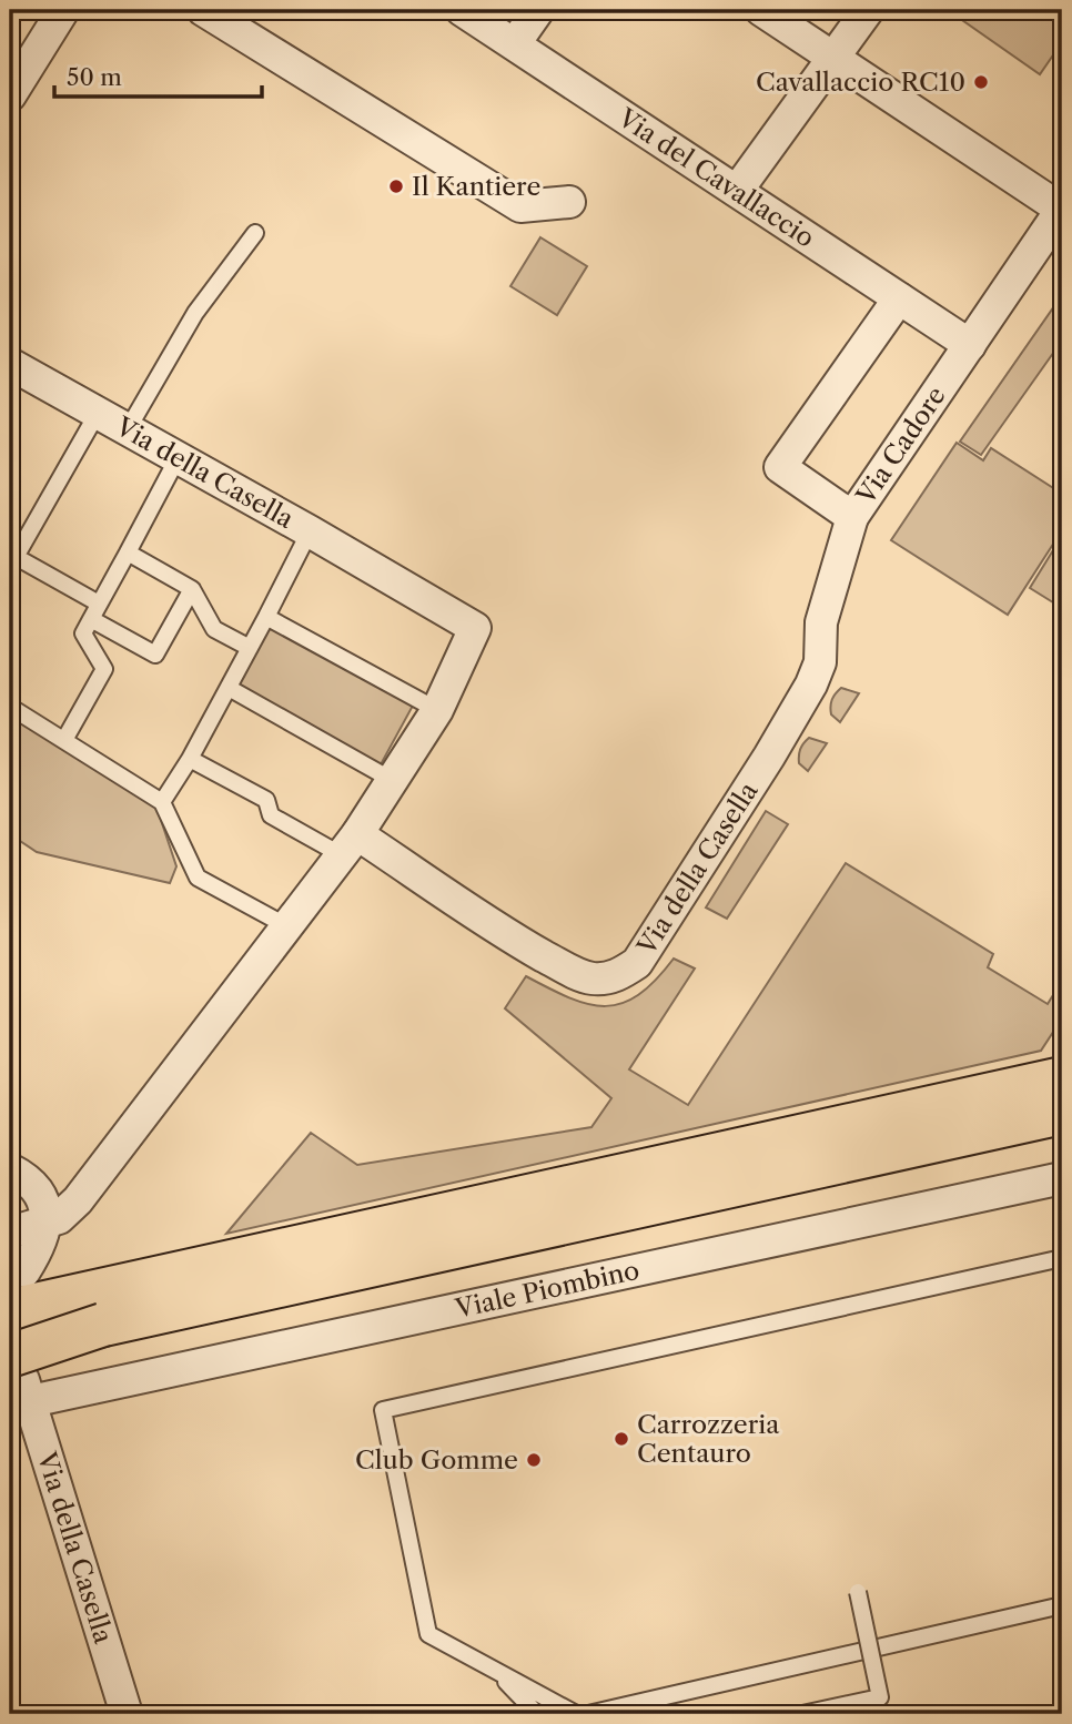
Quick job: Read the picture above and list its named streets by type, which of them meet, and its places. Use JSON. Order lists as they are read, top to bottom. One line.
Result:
{"streets":{"street":["Via del Cavallaccio","Via Cadore","Via della Casella","Viale Piombino"]},"crossings":[["Via del Cavallaccio","Via Cadore"],["Via Cadore","Via della Casella"],["Via della Casella","Viale Piombino"]],"places":["Cavallaccio RC10","Il Kantiere","Carrozzeria Centauro","Club Gomme"],"scale_bar":"50 m"}
